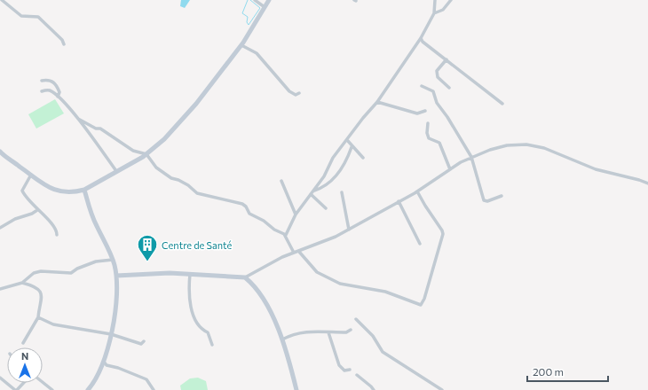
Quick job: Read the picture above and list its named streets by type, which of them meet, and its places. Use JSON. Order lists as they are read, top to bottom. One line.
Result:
{"places":{"building":["Centre de Santé"]},"scale_bar":"200 m","north":"top"}
